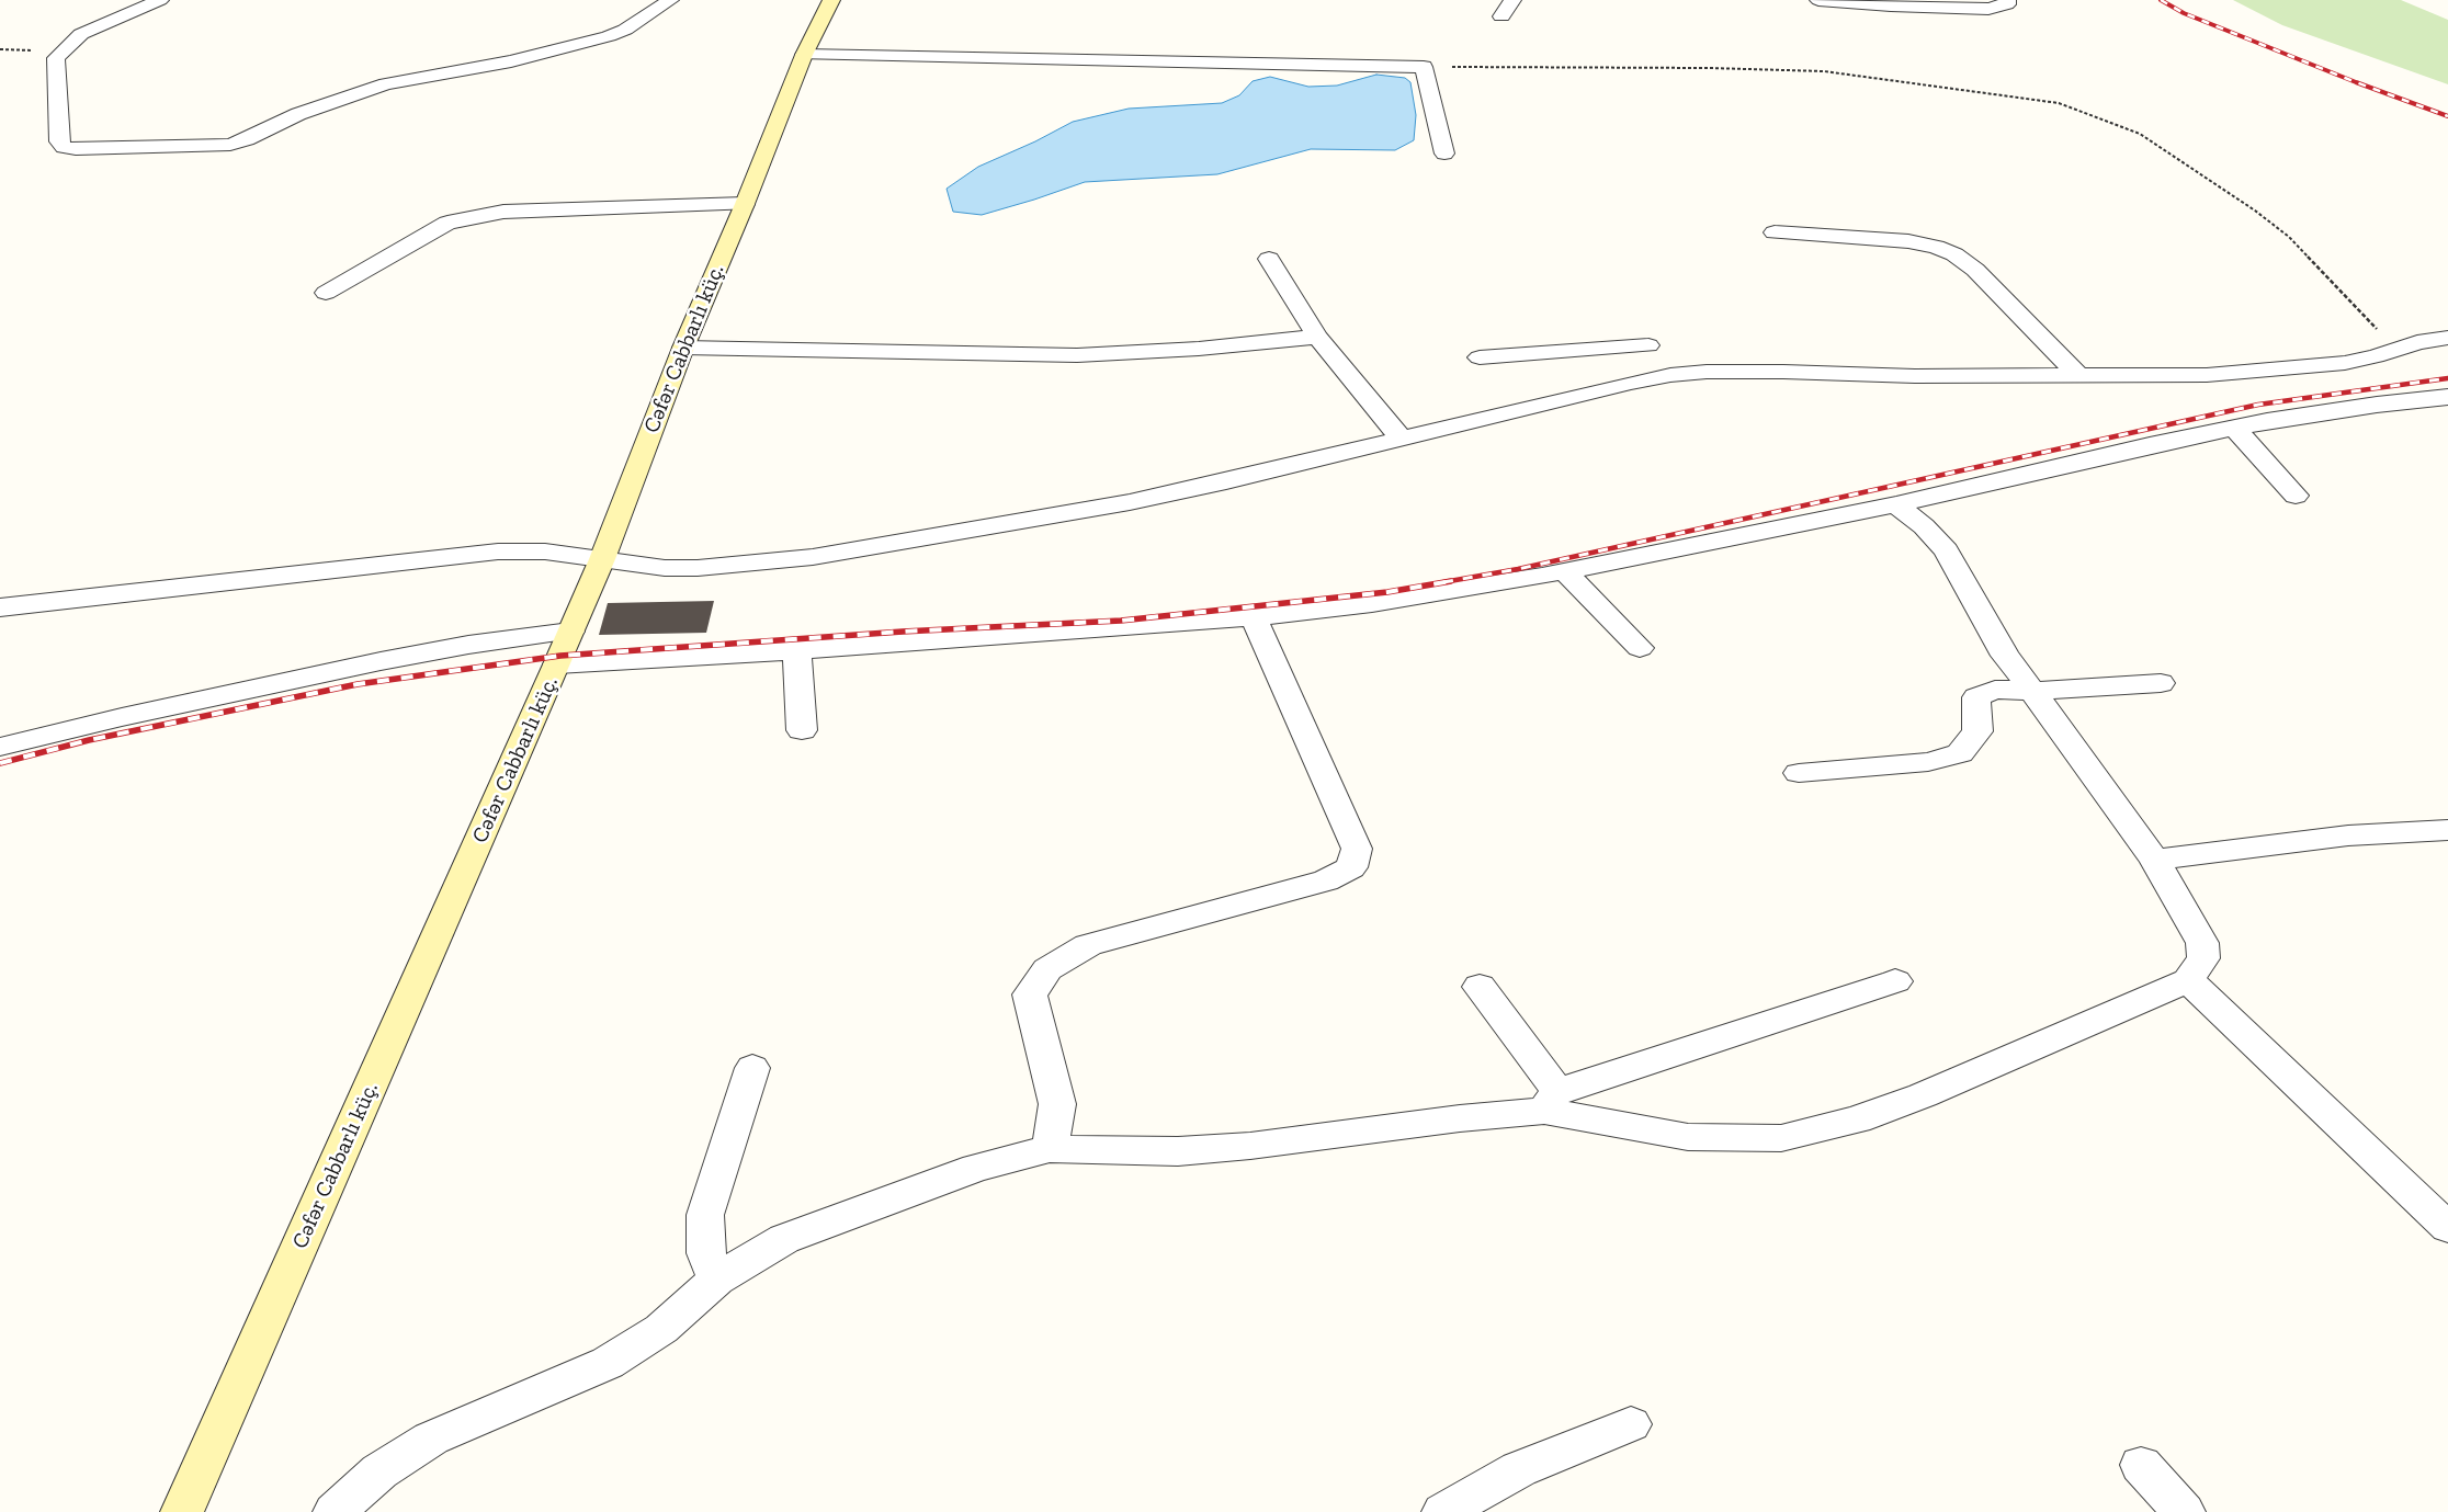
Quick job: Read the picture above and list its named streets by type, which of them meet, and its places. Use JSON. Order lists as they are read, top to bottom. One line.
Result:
{"streets":{"street":["Cəfər Cabbarlı küç."]}}
